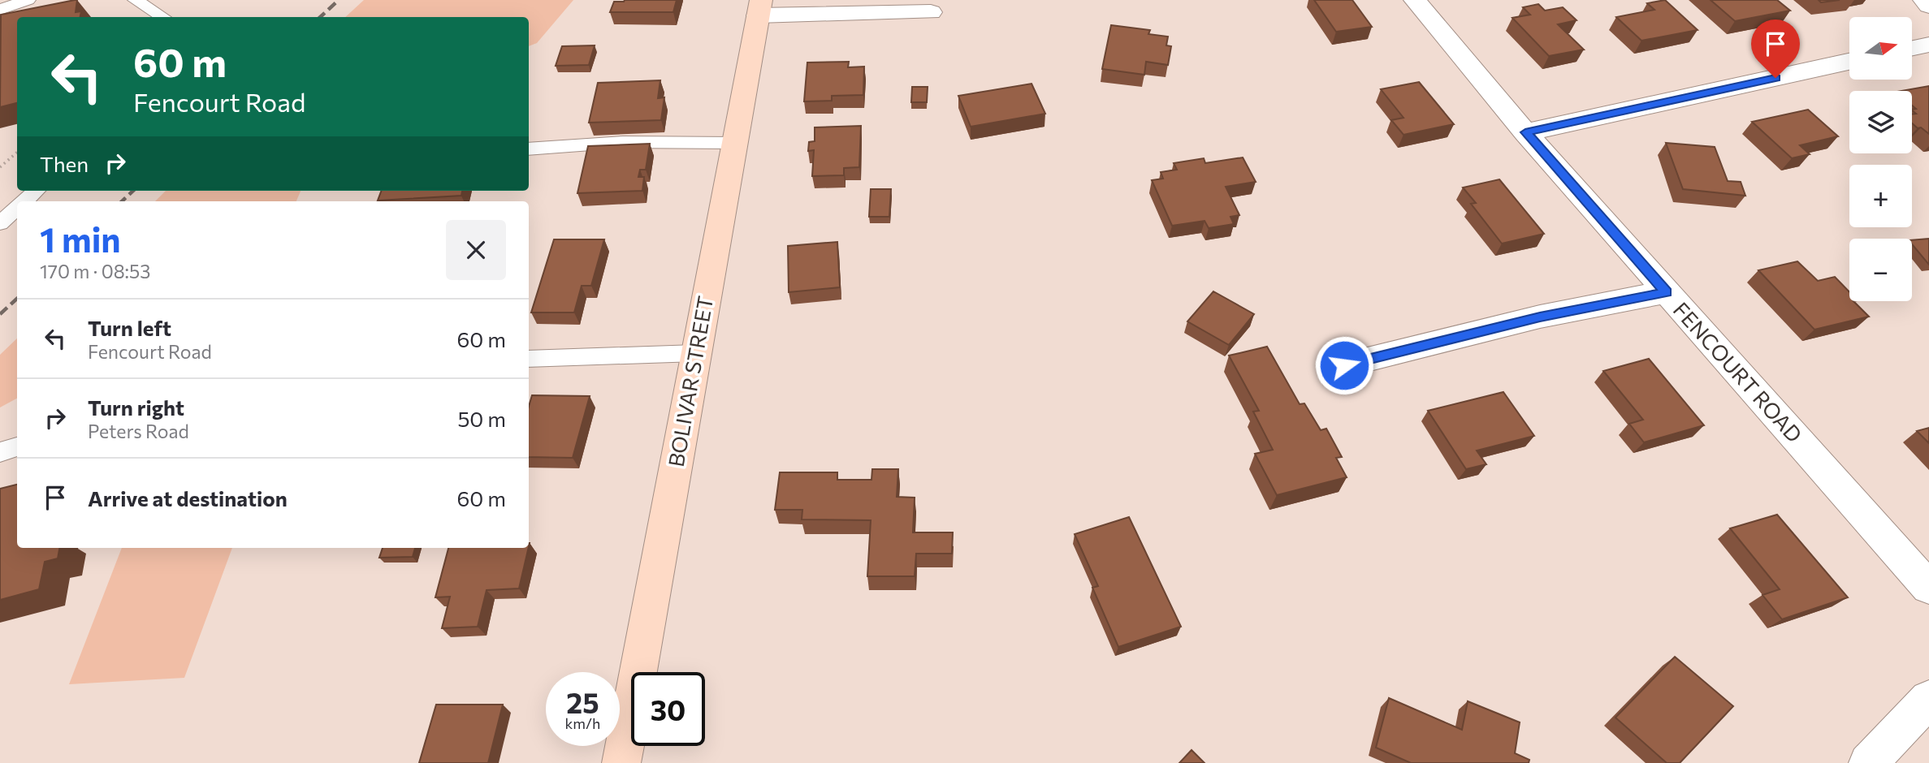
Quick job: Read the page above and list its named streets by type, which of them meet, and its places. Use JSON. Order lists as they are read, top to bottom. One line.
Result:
{"streets":{"street":["FENCOURT ROAD","BOLIVAR STREET"]},"north":"right","page":{"map_buttons":["+","−"],"turn":["60 m","Fencourt Road"],"then":"Then","heading":["1 min","170 m · 08:53"],"list":[{"name":"Turn left","note":"Fencourt Road","value":"60 m"},{"name":"Turn right","note":"Peters Road","value":"50 m"},{"name":"Arrive at destination","value":"60 m"}],"speed":"25 km/h","limit":"30"}}
